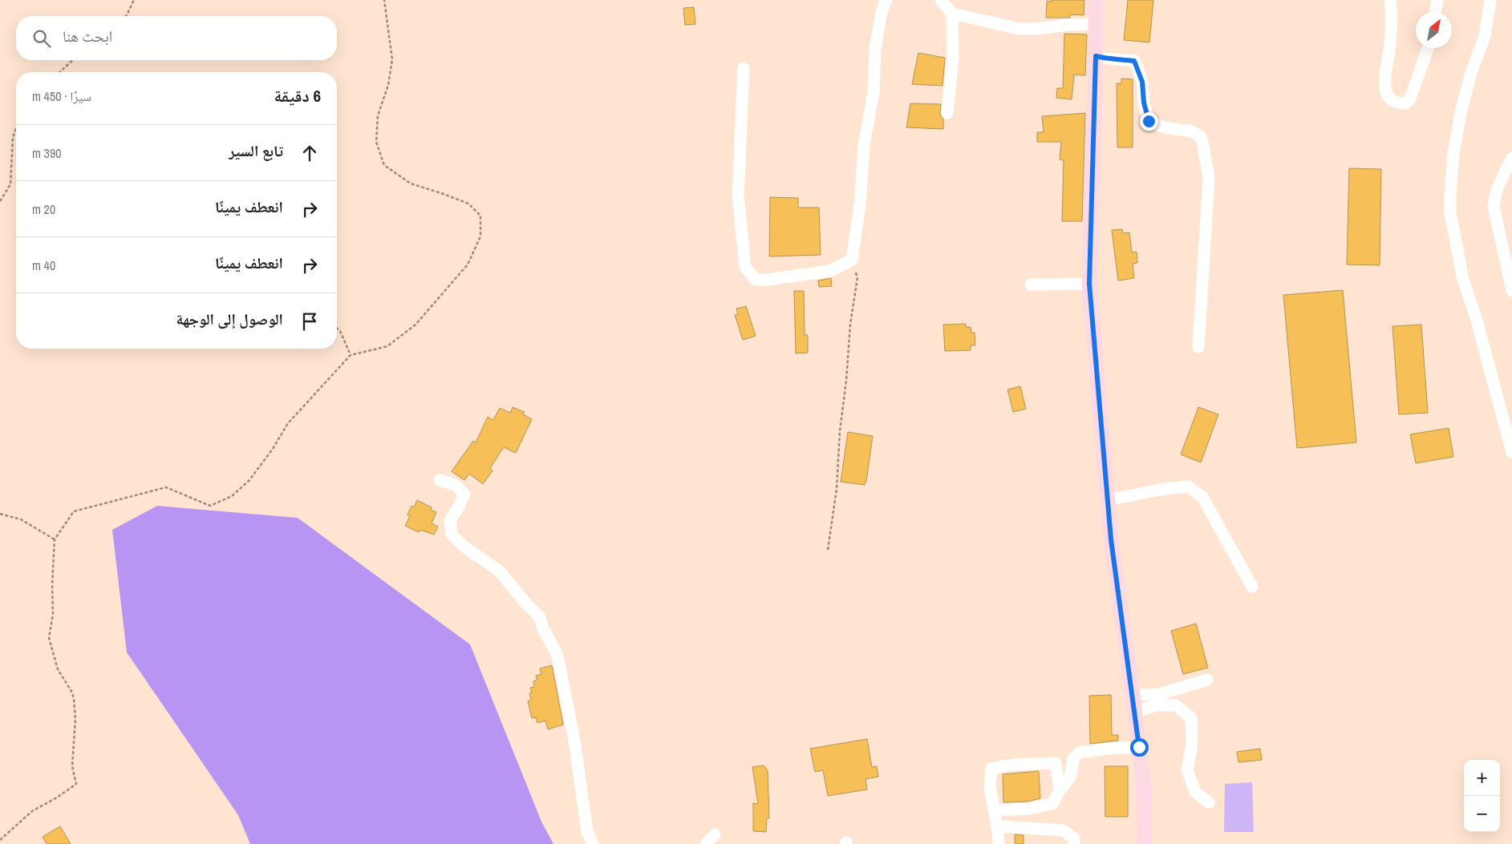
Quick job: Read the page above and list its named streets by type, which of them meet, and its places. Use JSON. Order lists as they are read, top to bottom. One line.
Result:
{"north":"top right","page":{"search":"ابحث هنا","heading":["6 دقيقة","سيرًا · 450 m"],"list":[["تابع السير","390 m"],["انعطف يمينًا","20 m"],["انعطف يمينًا","40 m"],"الوصول إلى الوجهة"],"map_buttons":["+","−"]}}
